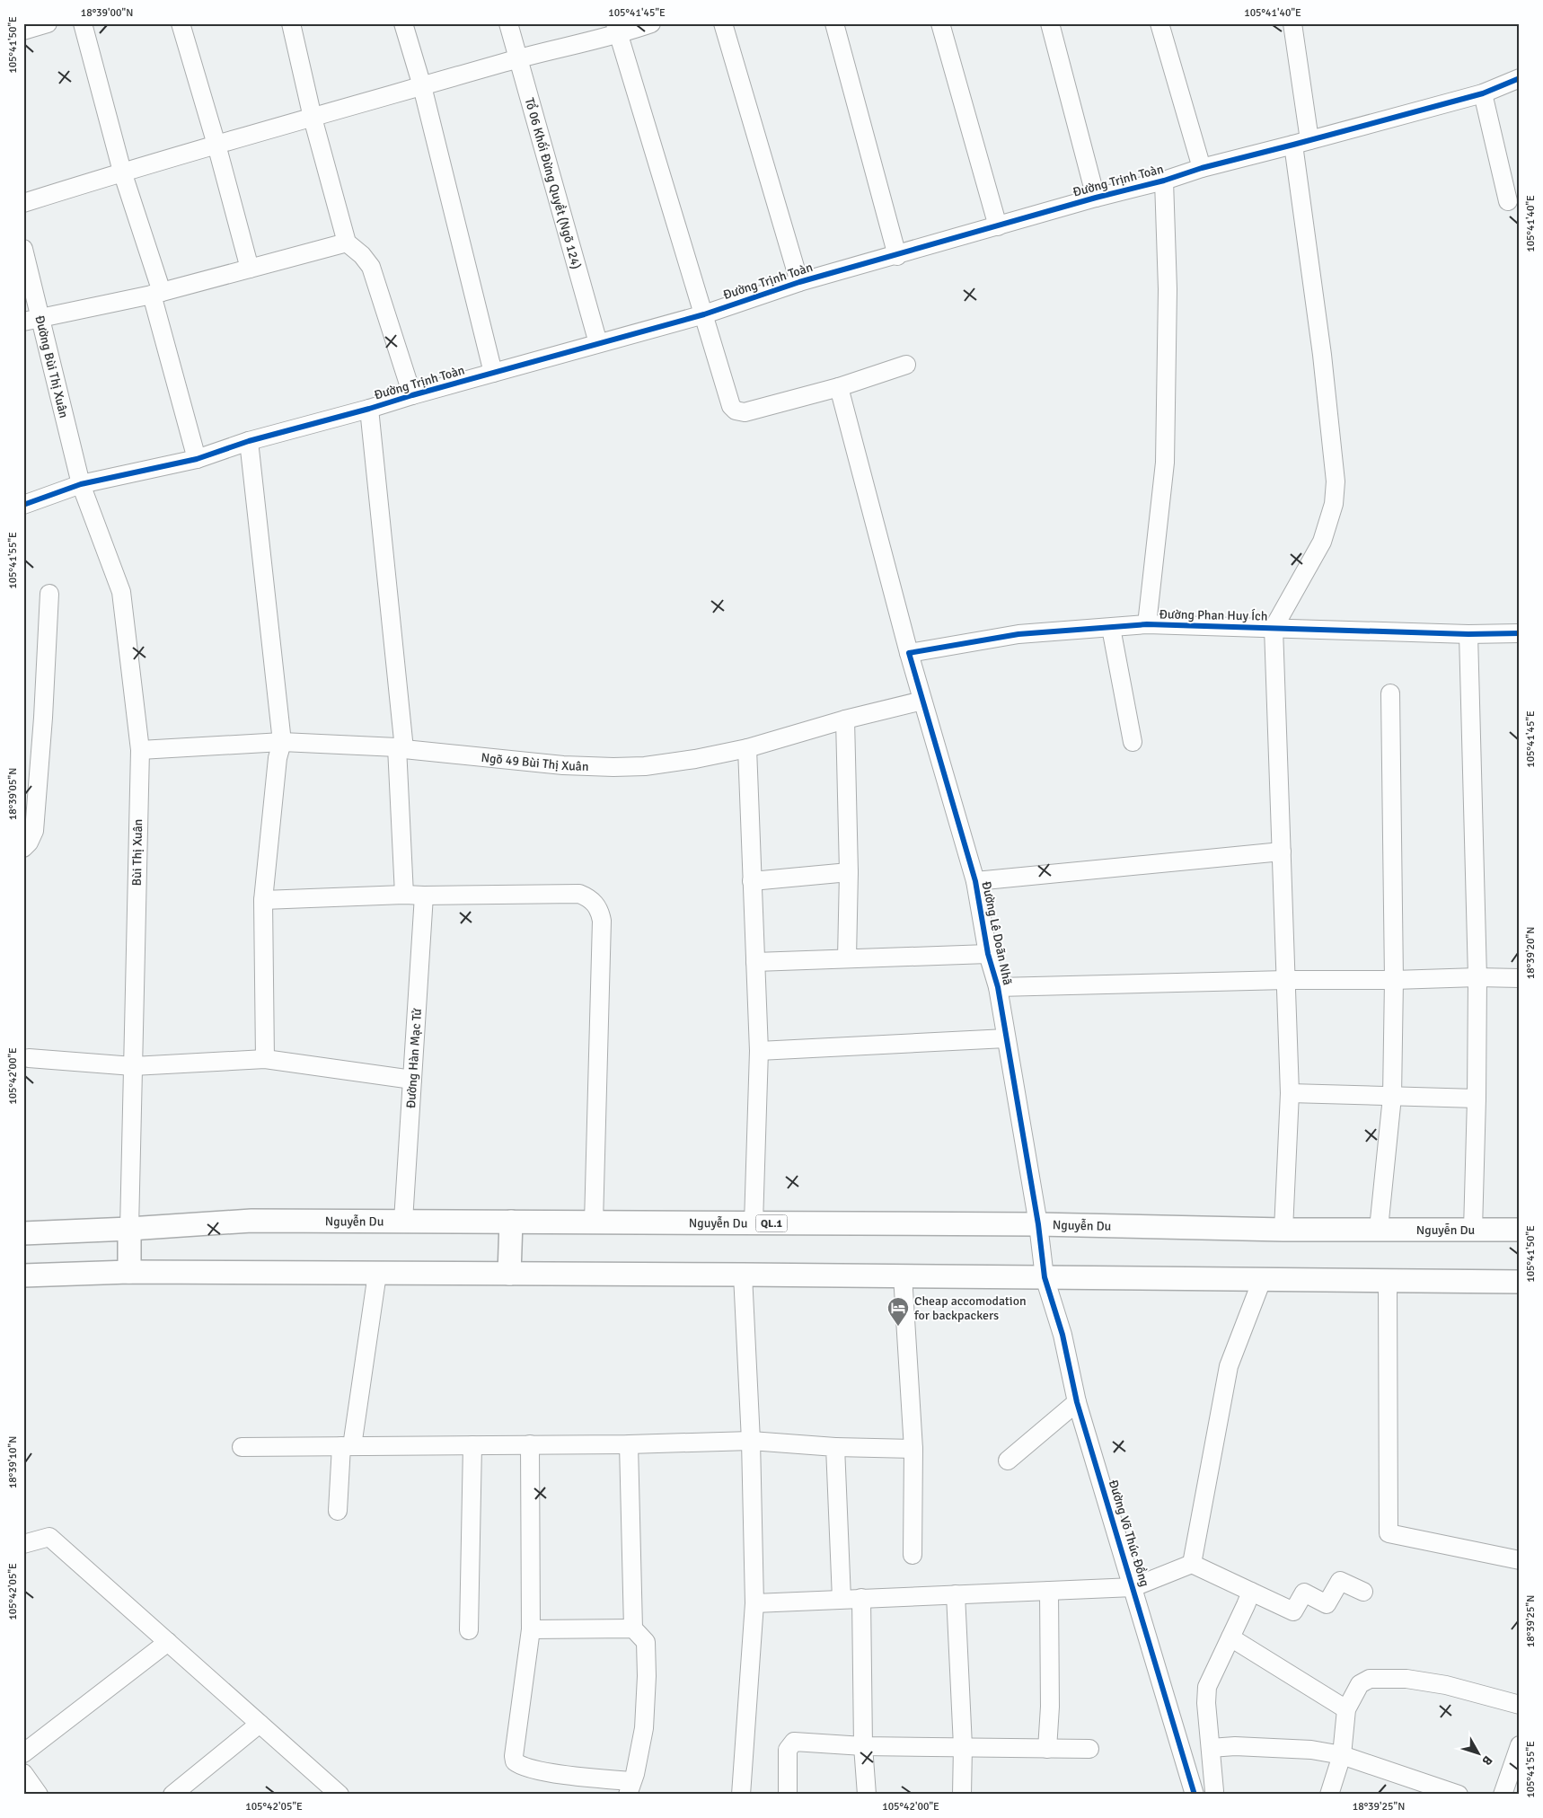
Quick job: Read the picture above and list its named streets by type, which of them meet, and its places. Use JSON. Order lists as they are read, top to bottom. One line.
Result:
{"streets":{"main road":["Nguyễn Du","QL.1"],"street":["Đường Trịnh Toàn","Tổ 06 Khối Đừng Quyềt (Ngõ 124)","Đường Bùi Thị Xuân","Đường Phan Huy Ích","Ngõ 49 Bùi Thị Xuân","Bùi Thị Xuân","Đường Lê Doãn Nhã","Đường Hàn Mạc Tử","Đường Võ Thúc Đồng"]},"crossings":[["Đường Trịnh Toàn","Tổ 06 Khối Đừng Quyềt (Ngõ 124)"],["Đường Trịnh Toàn","Đường Bùi Thị Xuân"],["Đường Trịnh Toàn","Bùi Thị Xuân"],["Đường Bùi Thị Xuân","Bùi Thị Xuân"],["Đường Phan Huy Ích","Đường Lê Doãn Nhã"],["Ngõ 49 Bùi Thị Xuân","Bùi Thị Xuân"],["Ngõ 49 Bùi Thị Xuân","Đường Lê Doãn Nhã"],["Bùi Thị Xuân","Nguyễn Du"],["Đường Lê Doãn Nhã","Nguyễn Du"],["Đường Lê Doãn Nhã","Đường Võ Thúc Đồng"],["Đường Hàn Mạc Tử","Nguyễn Du"]],"places":{"hotel":["Cheap accomodation for backpackers"]},"north":"bottom right","coordinates":["18°39'00\"N","105°41'45\"E","105°41'40\"E","105°41'50\"E","105°41'55\"E","18°39'05\"N","18°39'20\"N","105°42'00\"E","18°39'10\"N","105°42'05\"E","18°39'25\"N"]}
